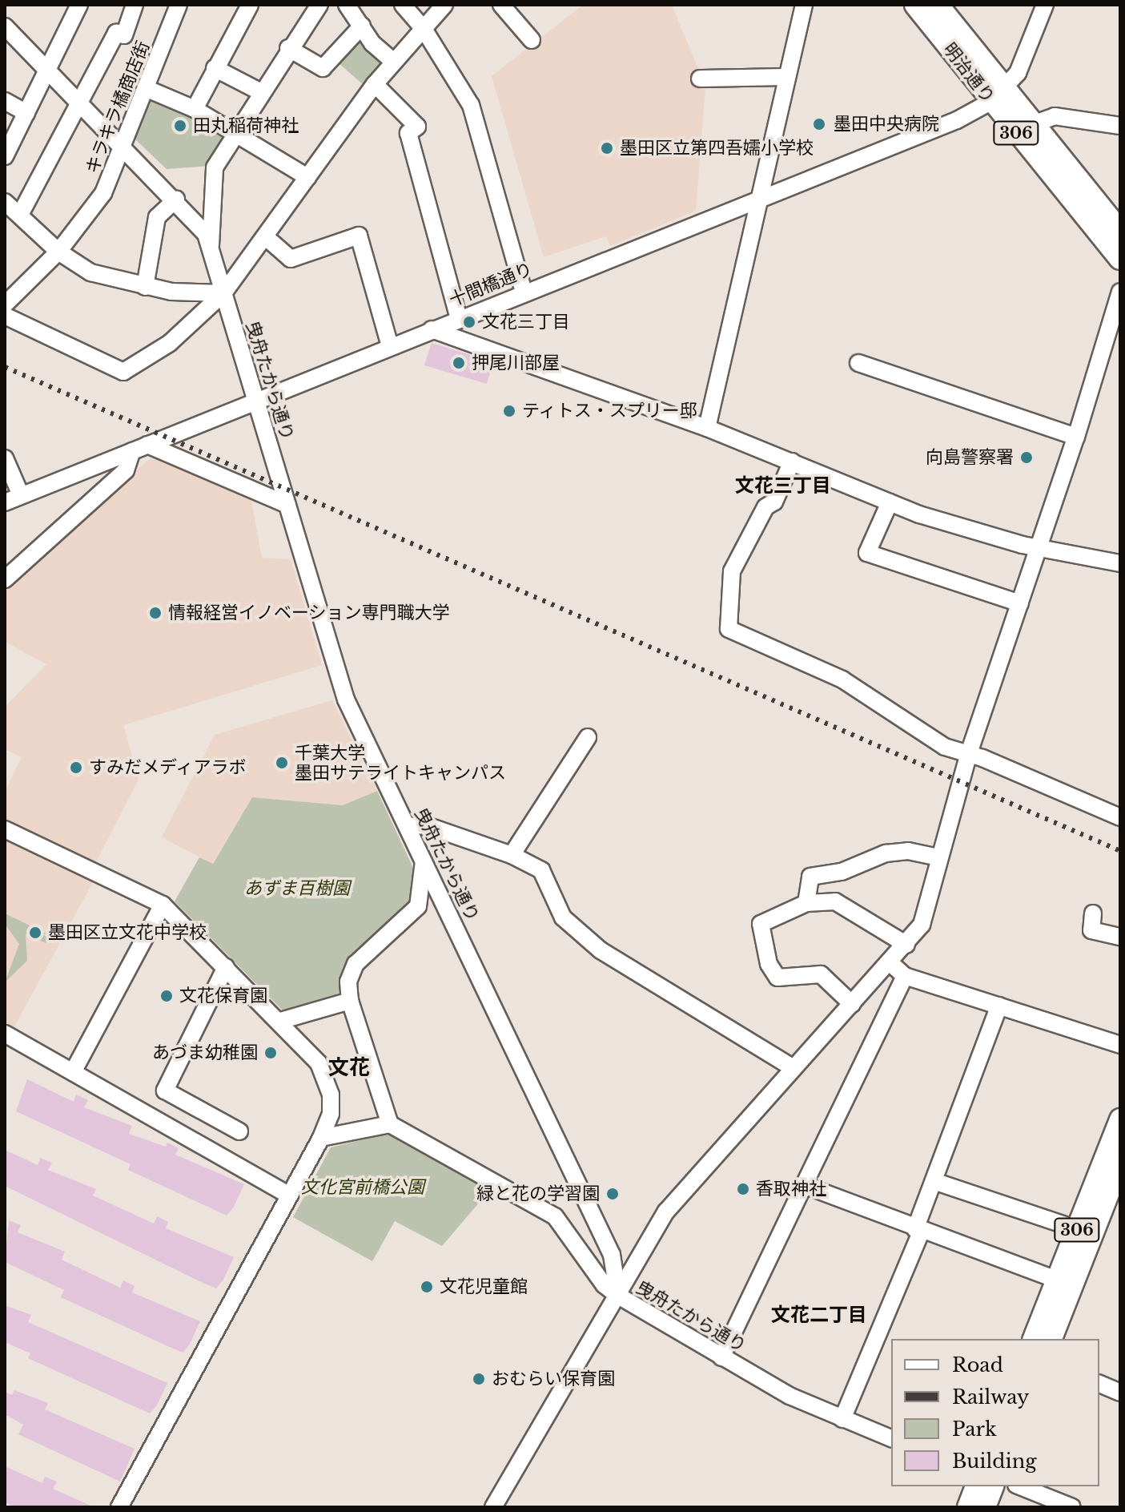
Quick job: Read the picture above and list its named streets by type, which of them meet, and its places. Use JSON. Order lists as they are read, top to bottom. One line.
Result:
{"streets":{"main road":["明治通り","306"],"street":["キラキラ橘商店街","十間橋通り","曳舟たから通り"]},"crossings":[["明治通り","十間橋通り"],["キラキラ橘商店街","曳舟たから通り"],["十間橋通り","曳舟たから通り"]],"districts":["文花三丁目","文花","文花二丁目"],"parks":["あずま百樹園","文化宮前橋公園"],"places":["墨田中央病院","田丸稲荷神社","墨田区立第四吾嬬小学校","文花三丁目","押尾川部屋","ティトス・スプリー邸","向島警察署","情報経営イノベーション専門職大学","千葉大学 墨田サテライトキャンパス","すみだメディアラボ","墨田区立文花中学校","文花保育園","あづま幼稚園","香取神社","緑と花の学習園","文花児童館","おむらい保育園"],"legend":["Road","Railway","Park","Building"]}
